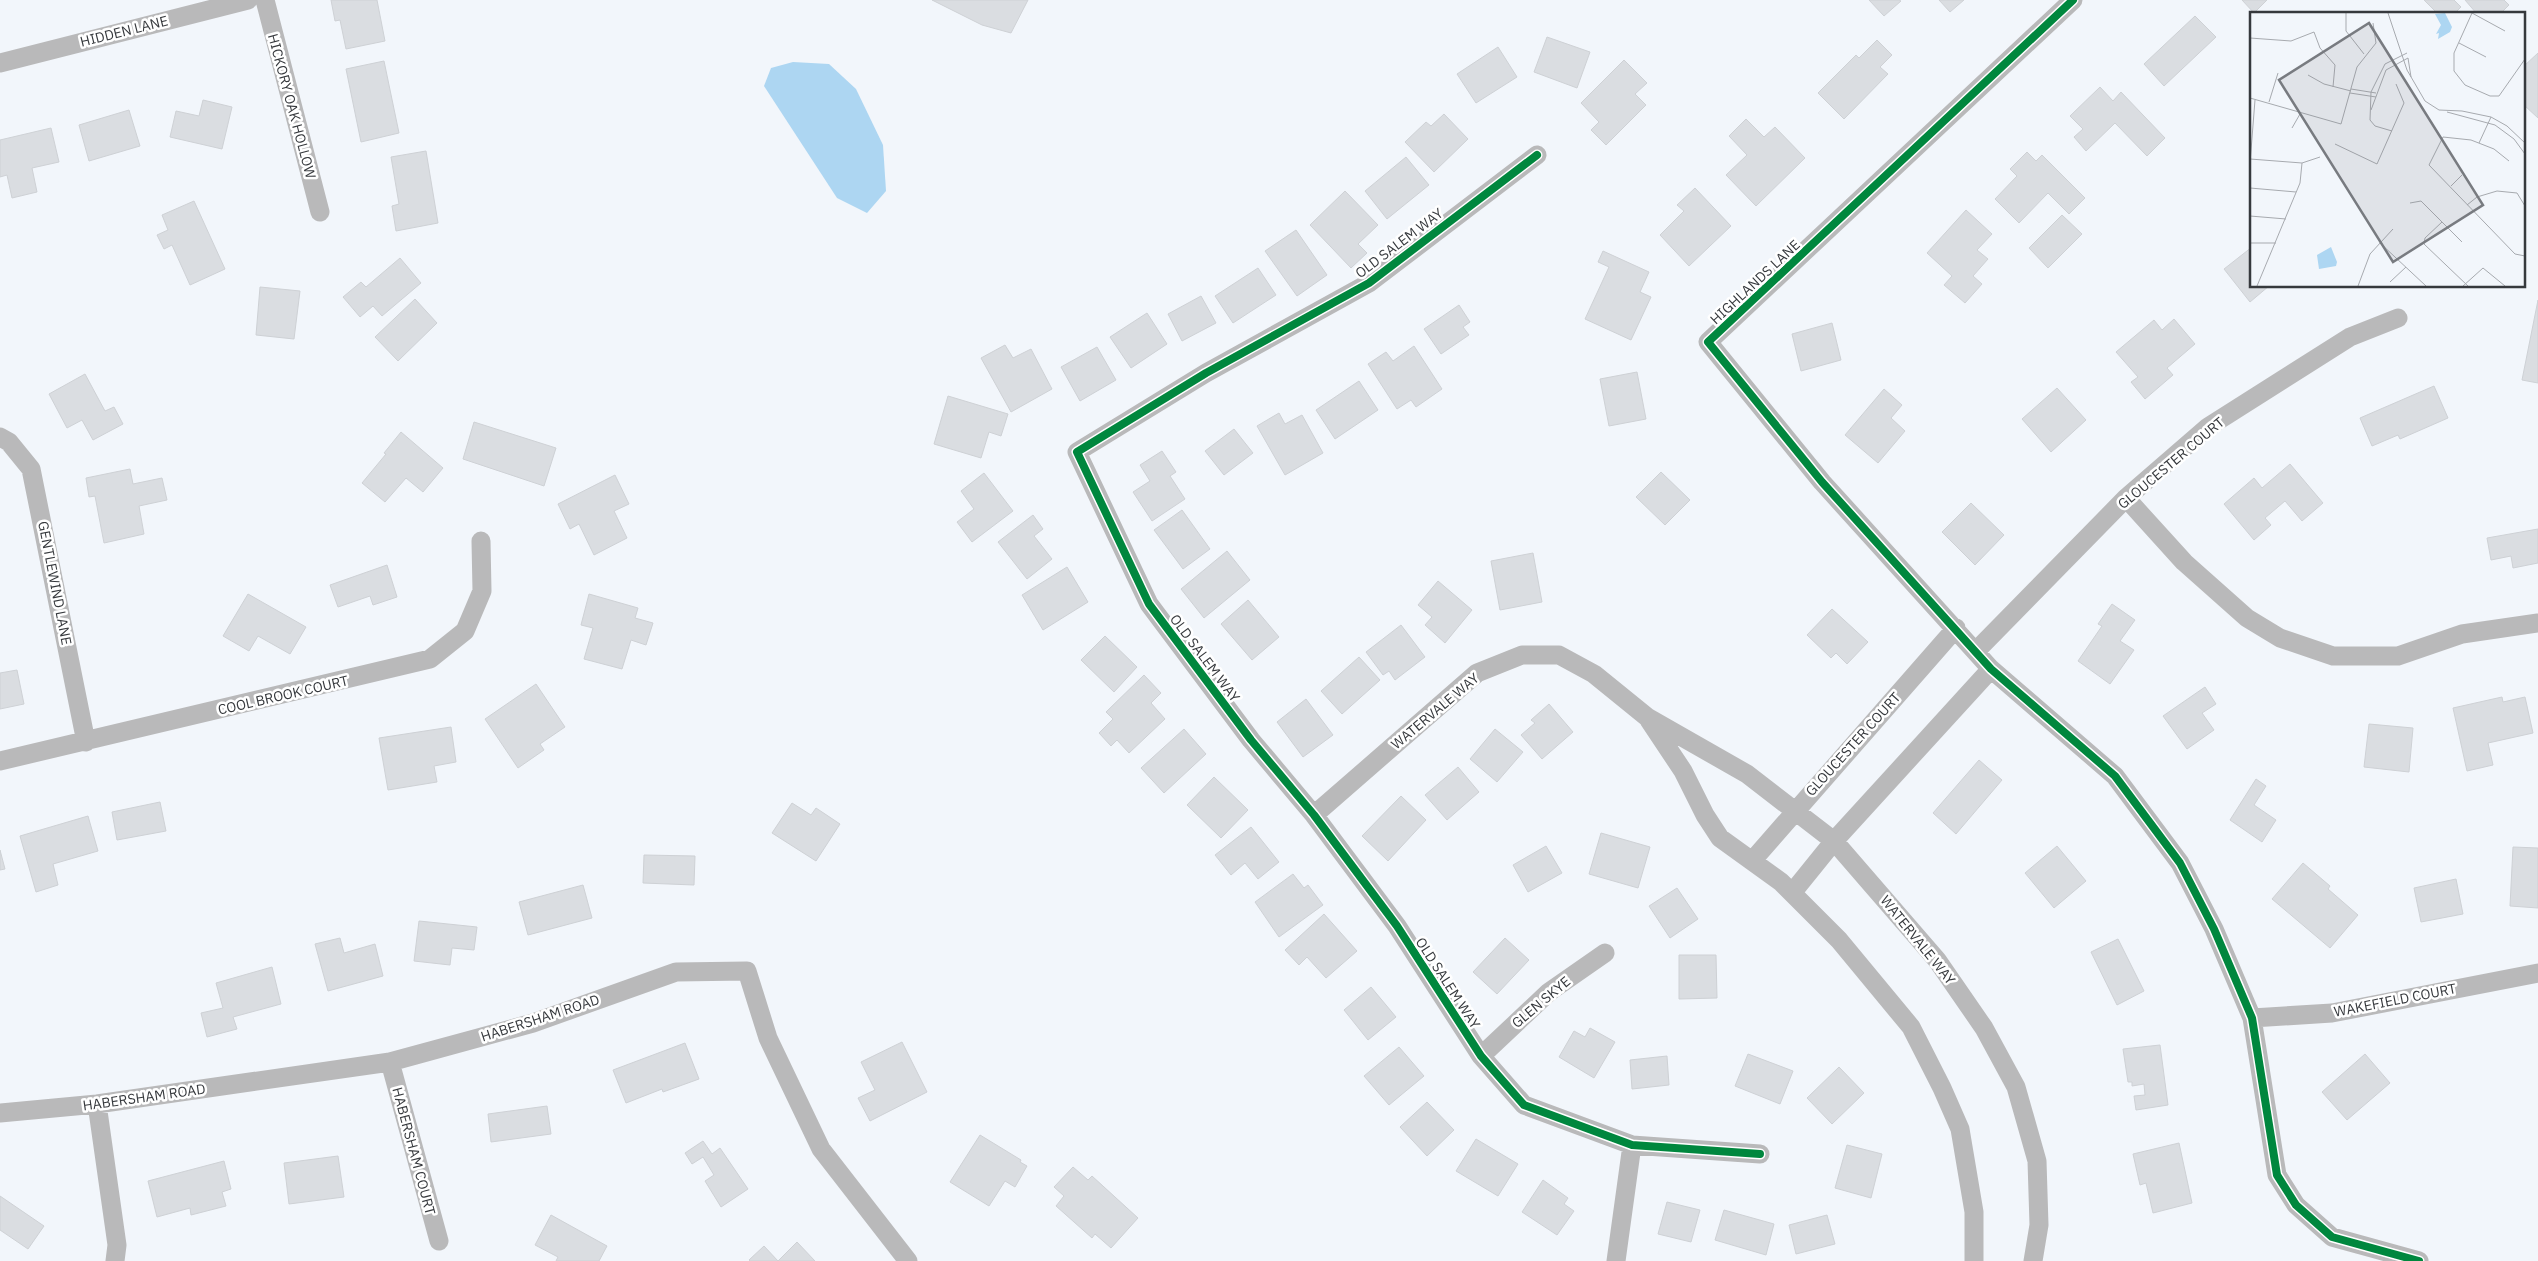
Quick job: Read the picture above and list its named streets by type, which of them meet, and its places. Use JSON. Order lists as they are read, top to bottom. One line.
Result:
{"streets":{"street":["HIDDEN LANE","HICKORY OAK HOLLOW","OLD SALEM WAY","HIGHLANDS LANE","GLOUCESTER COURT","GENTLEWIND LANE","COOL BROOK COURT","WATERVALE WAY","WAKEFIELD COURT","GLEN SKYE","HABERSHAM ROAD","HABERSHAM COURT"]},"crossings":[["OLD SALEM WAY","WATERVALE WAY"],["OLD SALEM WAY","GLEN SKYE"],["HIGHLANDS LANE","GLOUCESTER COURT"],["HIGHLANDS LANE","WAKEFIELD COURT"],["GLOUCESTER COURT","WATERVALE WAY"],["GENTLEWIND LANE","COOL BROOK COURT"],["HABERSHAM ROAD","HABERSHAM COURT"]]}
